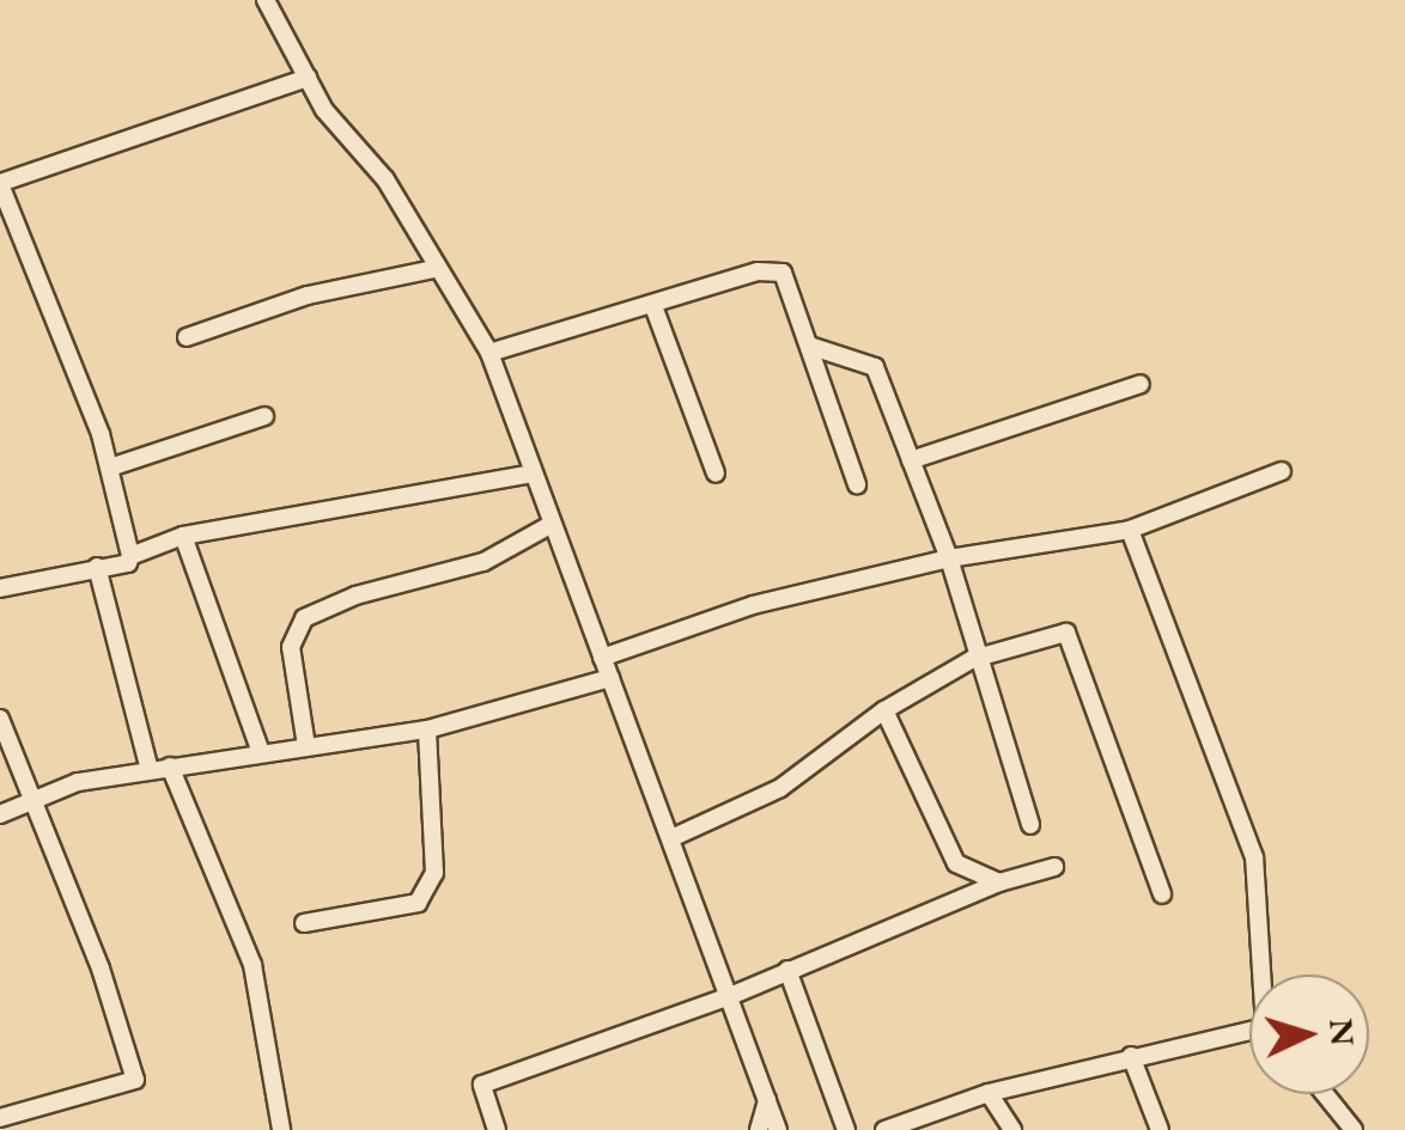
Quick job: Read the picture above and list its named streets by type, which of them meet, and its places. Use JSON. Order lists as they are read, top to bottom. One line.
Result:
{"north":"right"}
